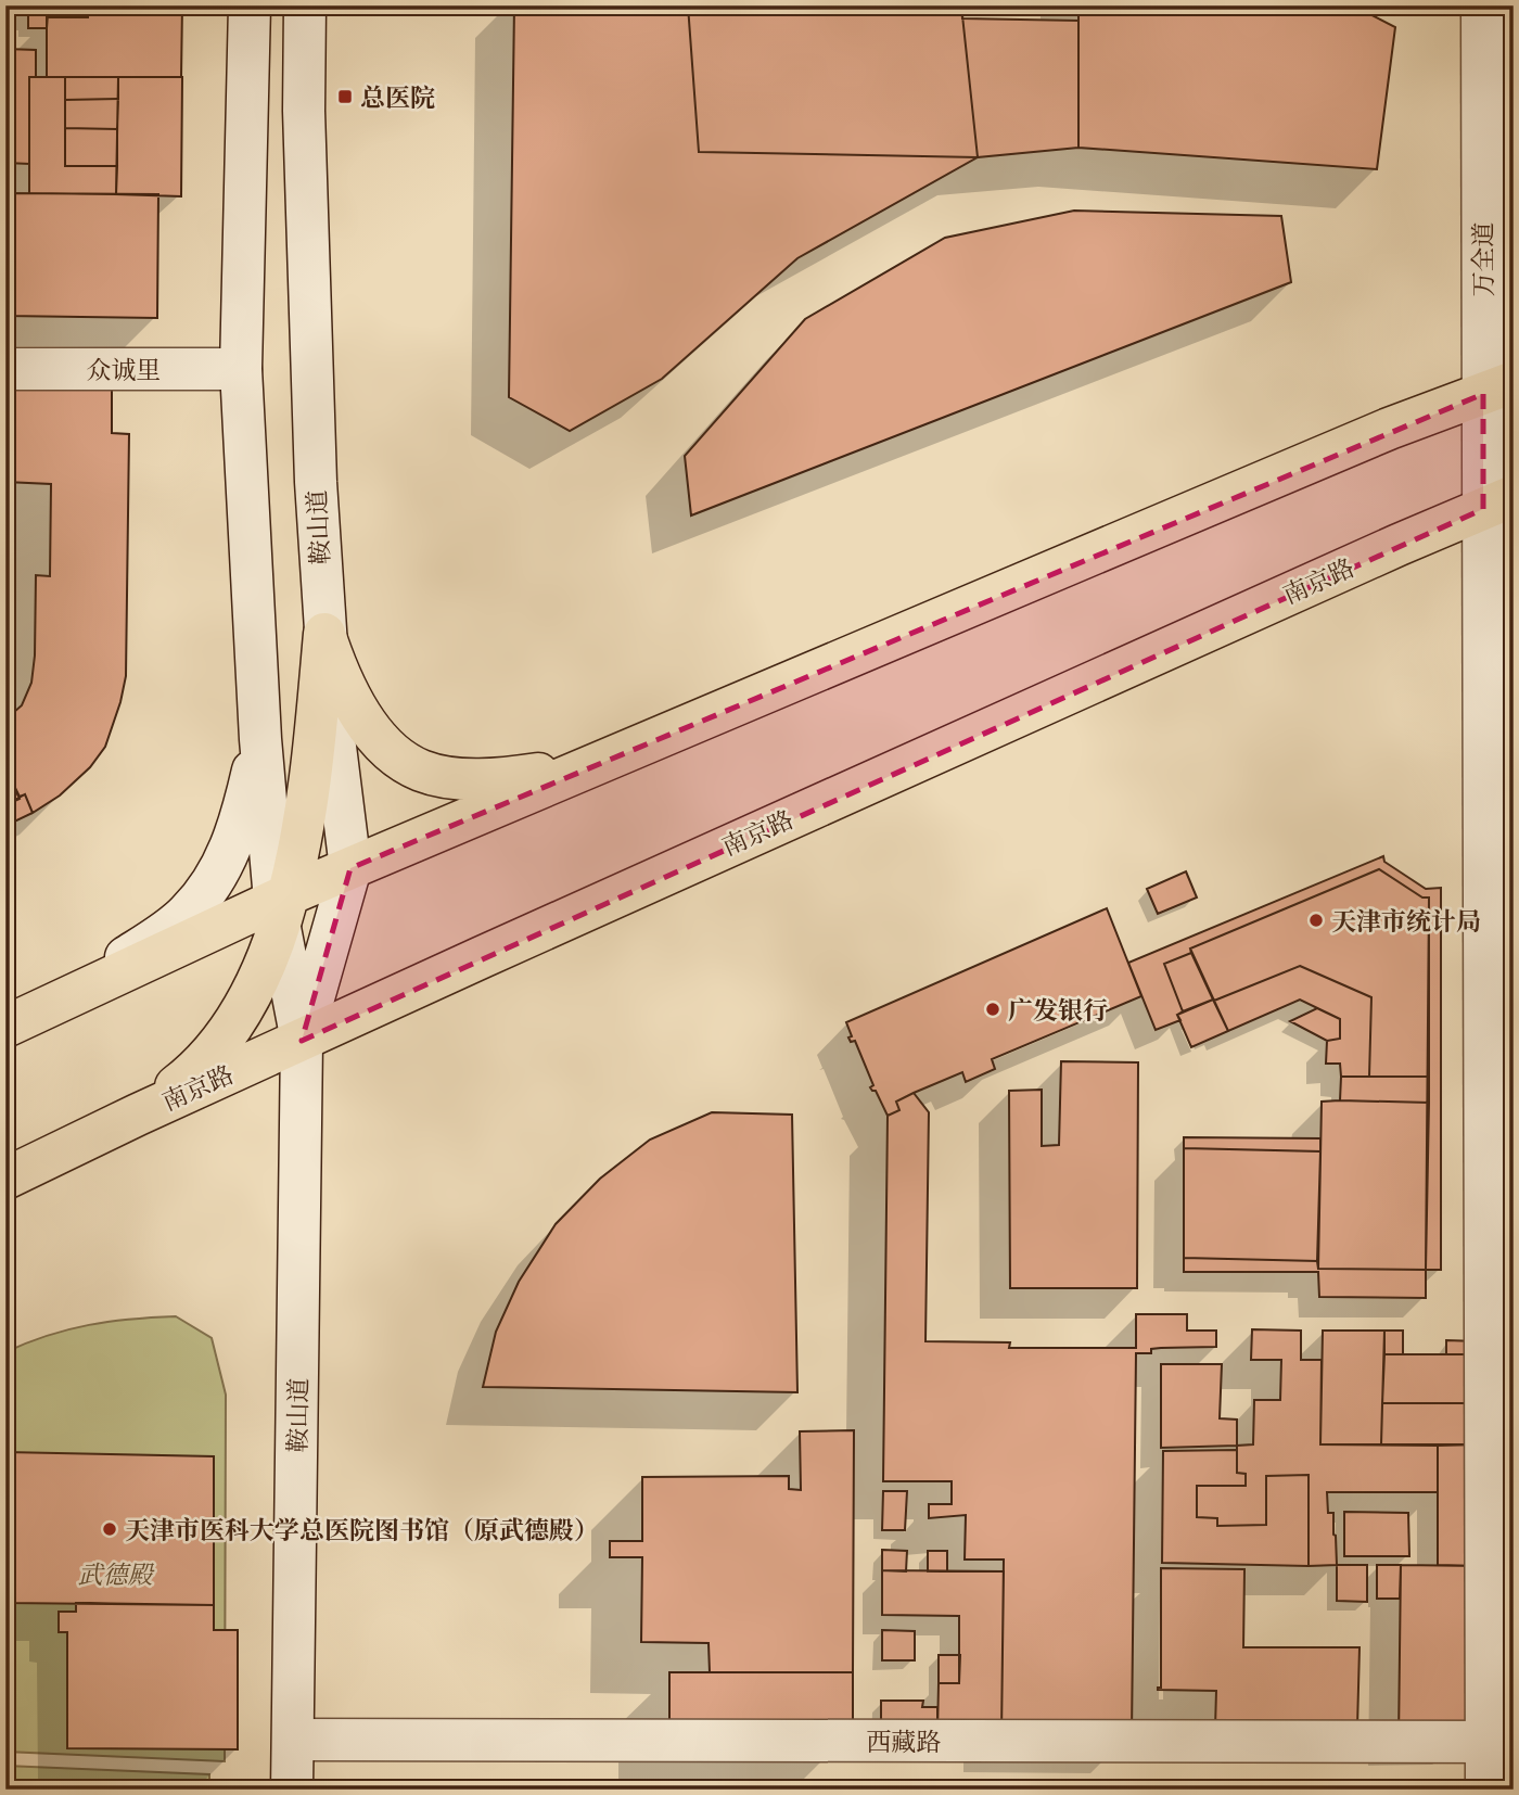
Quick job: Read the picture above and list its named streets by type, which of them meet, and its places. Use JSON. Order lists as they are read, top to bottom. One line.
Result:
{"streets":{"main road":["南京路"],"street":["万全道","众诚里","鞍山道","西藏路"]},"crossings":[["万全道","南京路"],["万全道","西藏路"],["众诚里","鞍山道"],["鞍山道","南京路"],["鞍山道","西藏路"]],"parks":["武德殿"],"places":{"transit":["总医院"],"other":["天津市统计局","广发银行","天津市医科大学总医院图书馆（原武德殿）"]}}
